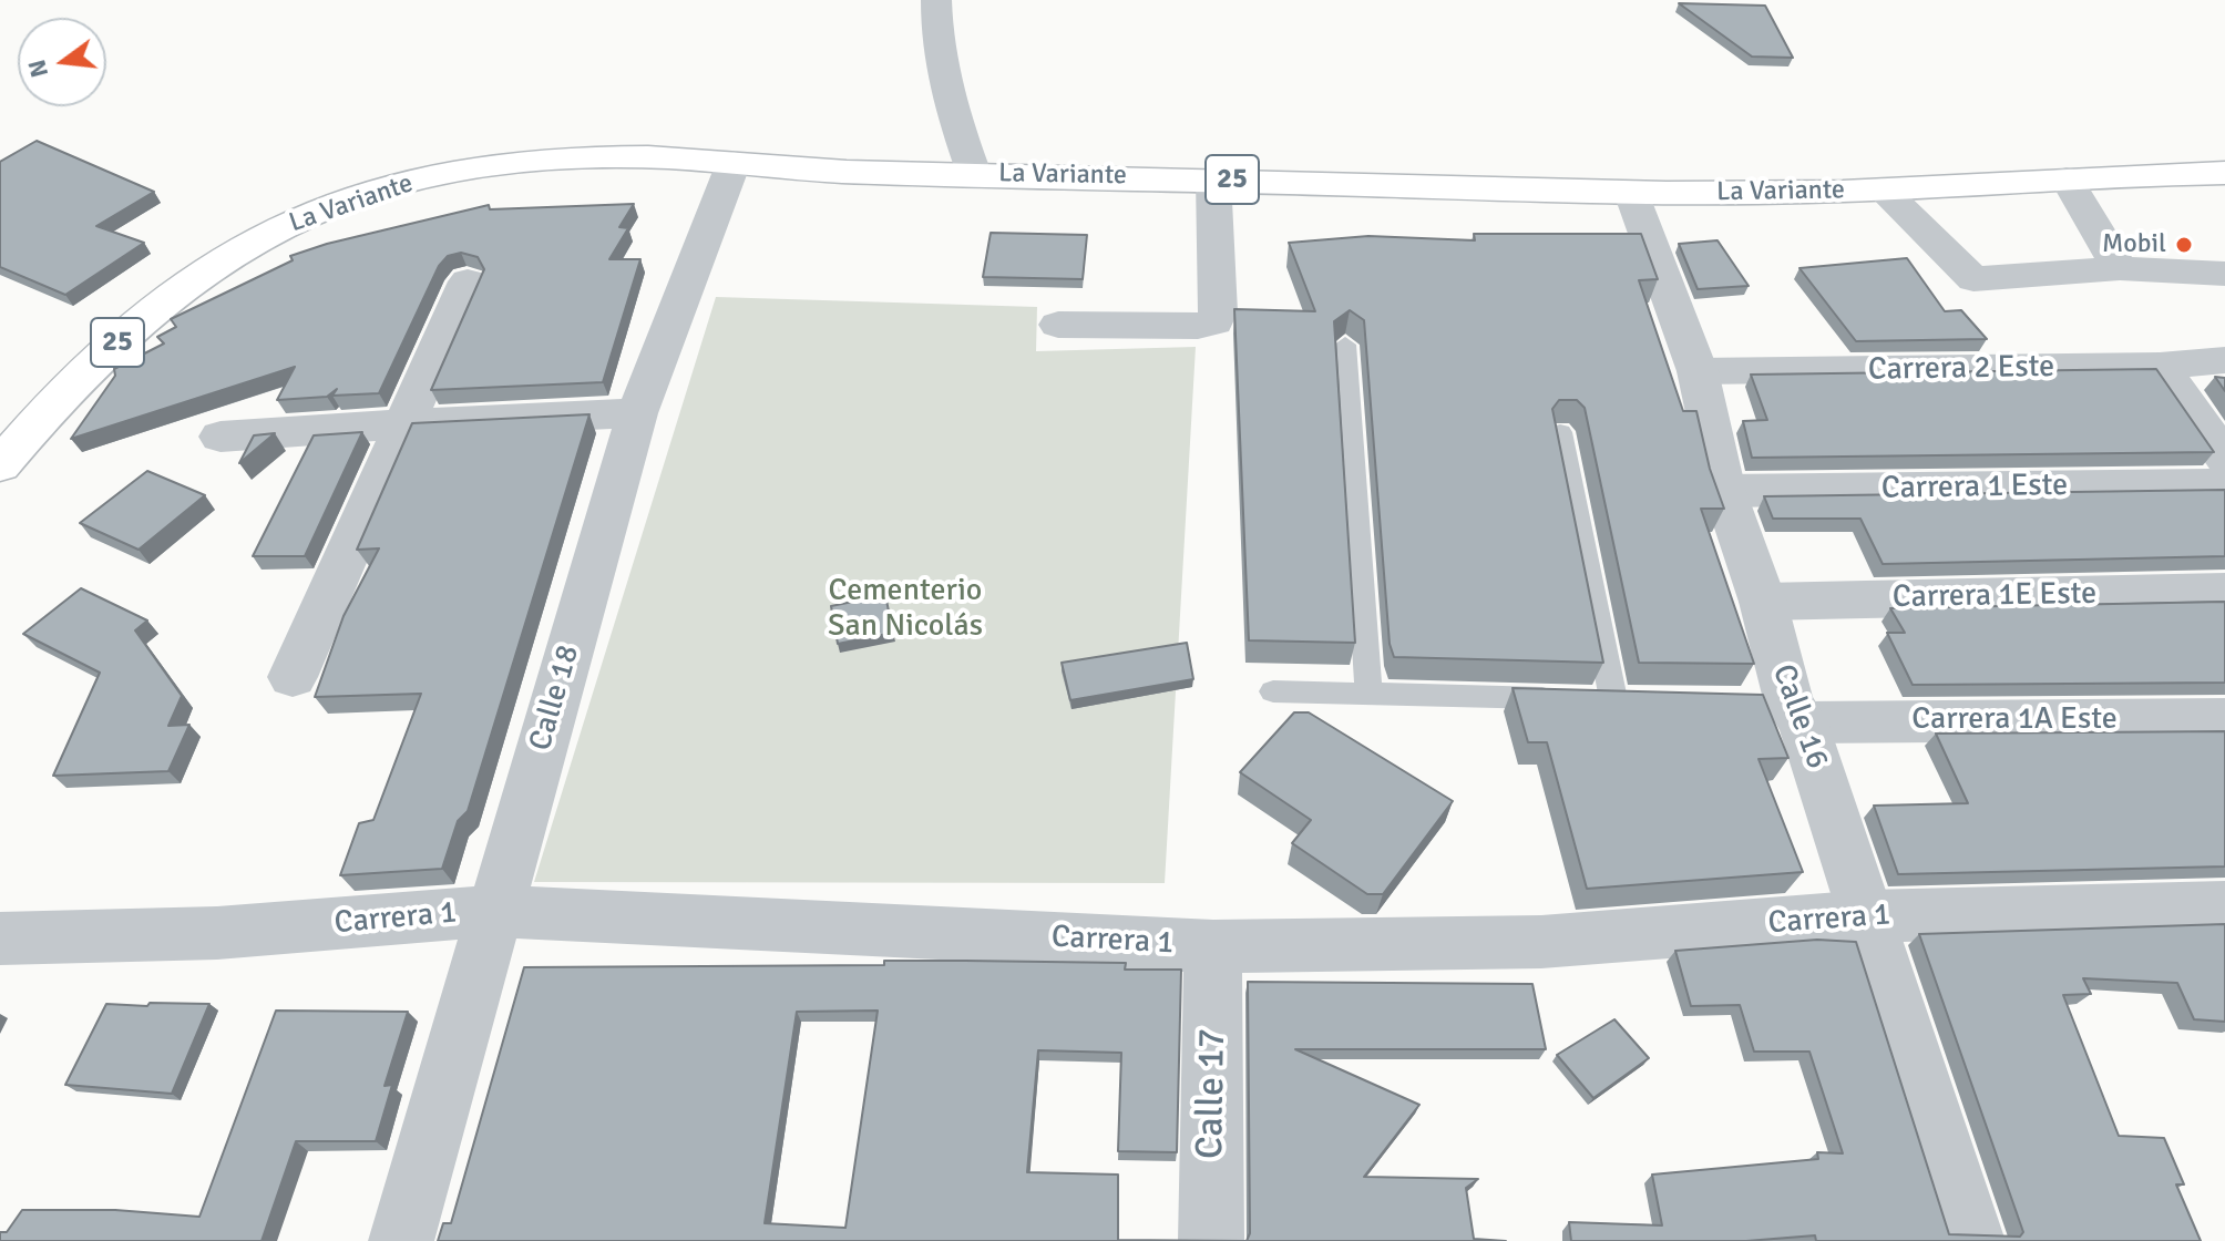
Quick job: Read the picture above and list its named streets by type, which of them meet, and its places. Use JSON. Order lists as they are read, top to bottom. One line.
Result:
{"streets":{"main road":["La Variante","25"],"street":["Carrera 2 Este","Carrera 1 Este","Carrera 1E Este","Calle 18","Calle 16","Carrera 1A Este","Carrera 1","Calle 17"]},"crossings":[["La Variante","Calle 18"],["La Variante","Calle 16"],["Carrera 2 Este","Calle 16"],["Carrera 1 Este","Calle 16"],["Carrera 1E Este","Calle 16"],["Calle 18","Carrera 1"],["Calle 16","Carrera 1A Este"],["Calle 16","Carrera 1"],["Carrera 1","Calle 17"]],"parks":["Cementerio San Nicolás"],"places":["Mobil"],"north":"left"}
